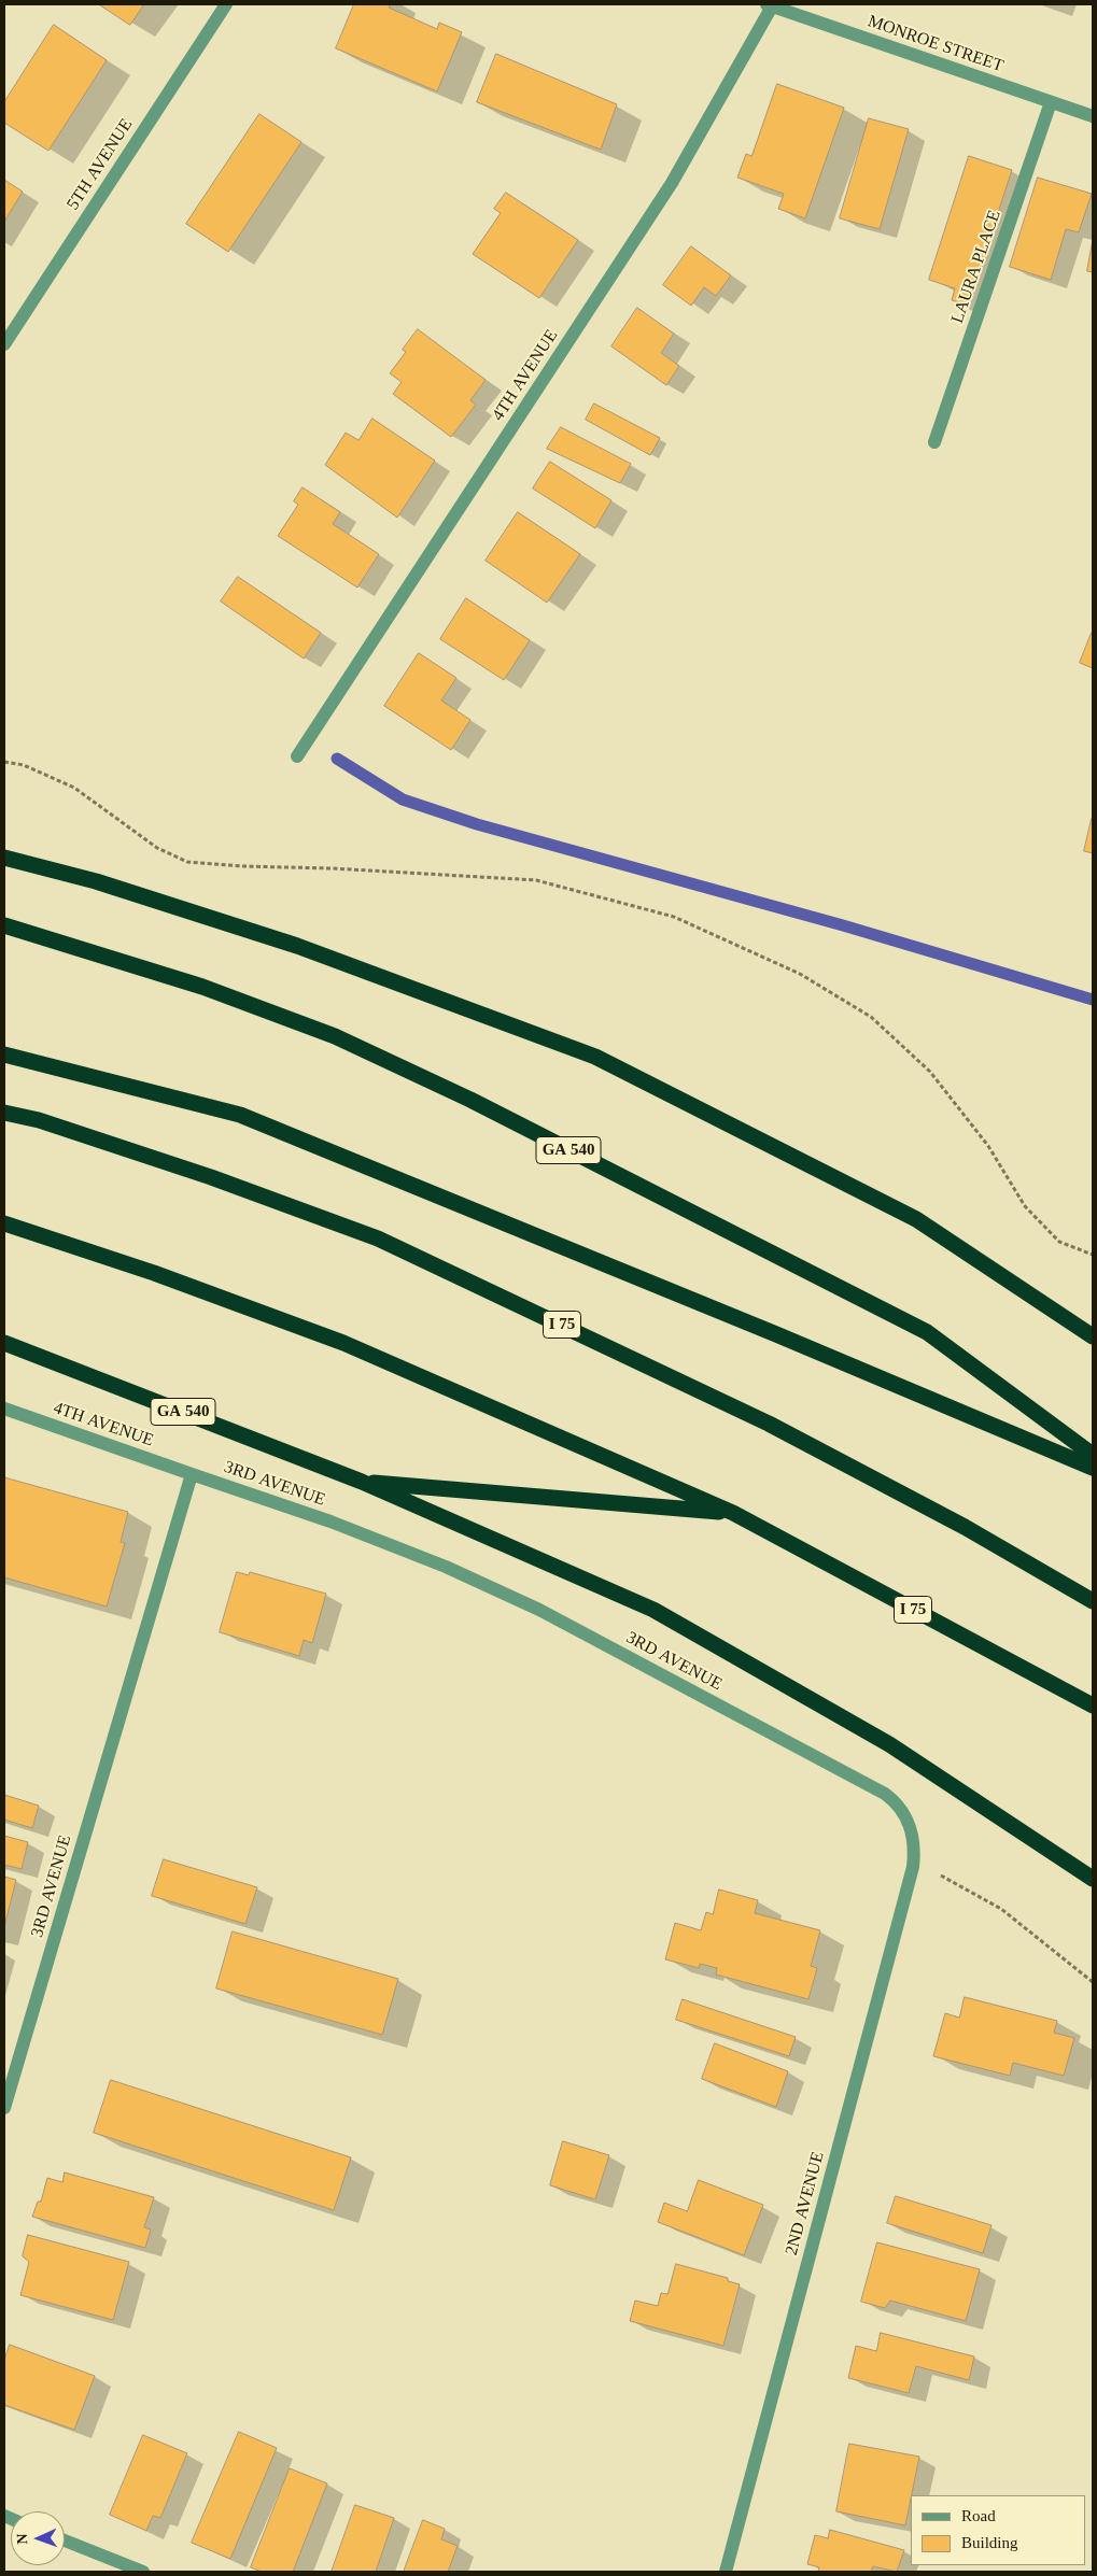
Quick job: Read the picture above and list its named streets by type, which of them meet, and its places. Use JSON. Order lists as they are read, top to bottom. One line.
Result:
{"streets":{"highway":["GA 540","I 75"],"street":["MONROE STREET","5TH AVENUE","LAURA PLACE","4TH AVENUE","3RD AVENUE","2ND AVENUE"]},"crossings":[["MONROE STREET","LAURA PLACE"],["MONROE STREET","4TH AVENUE"],["4TH AVENUE","3RD AVENUE"],["GA 540","I 75"],["3RD AVENUE","2ND AVENUE"]],"legend":["Road","Building"],"north":"left"}
